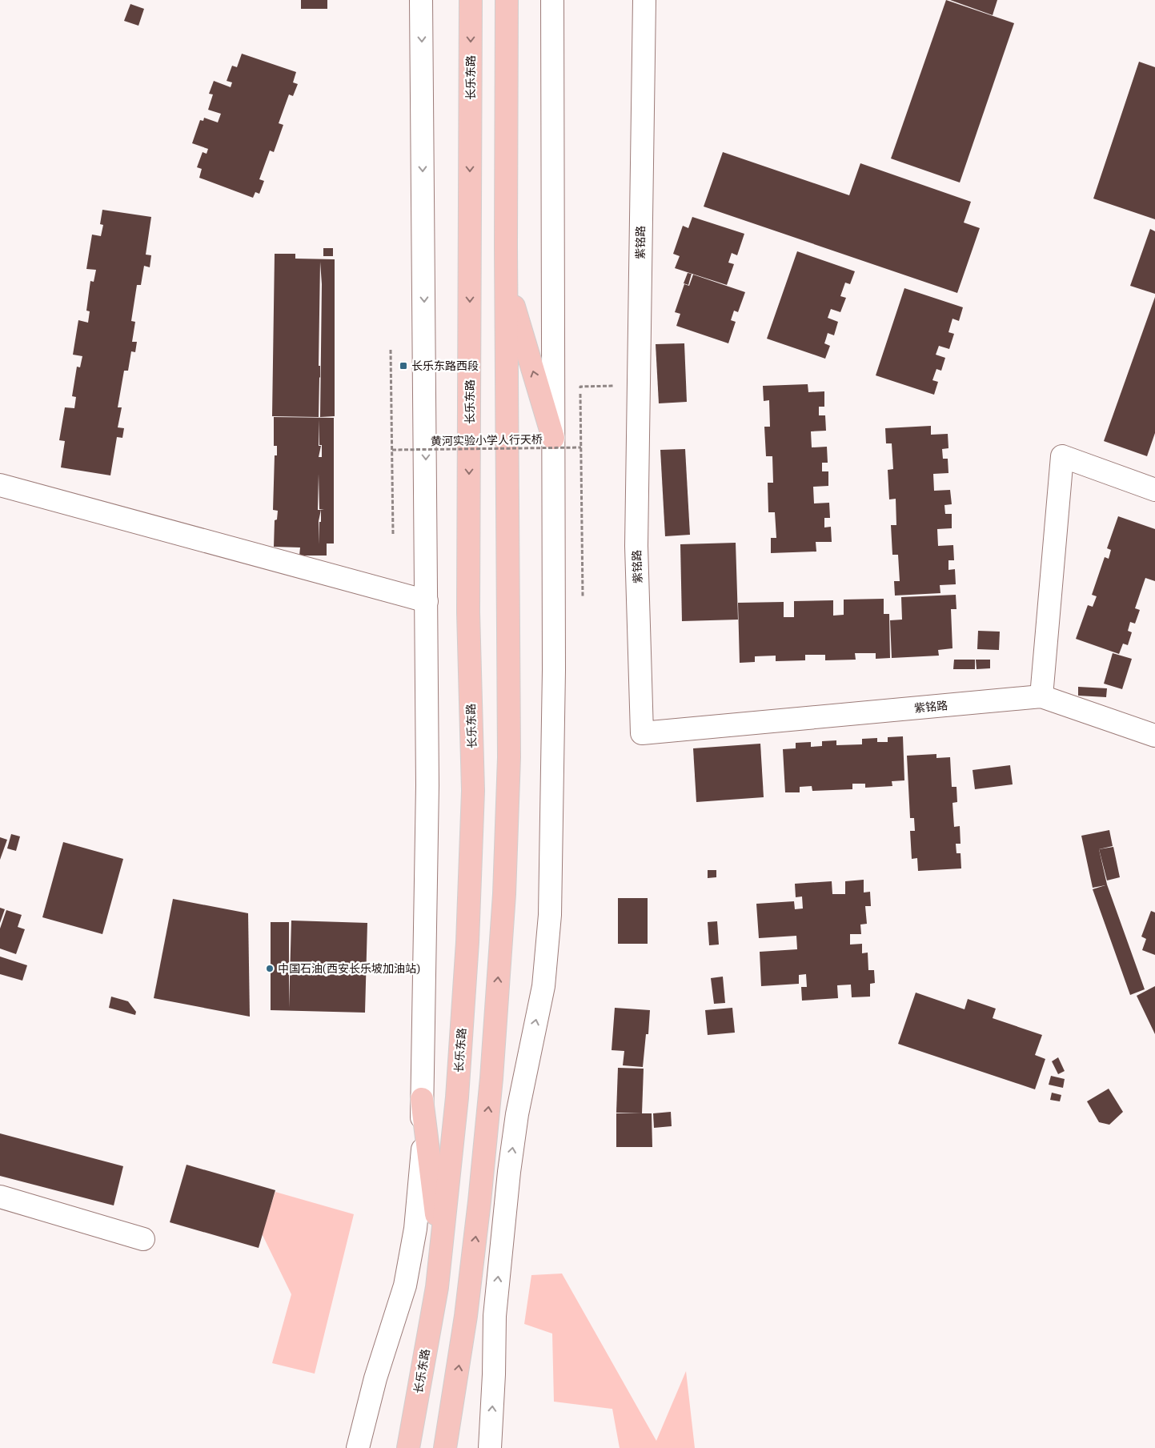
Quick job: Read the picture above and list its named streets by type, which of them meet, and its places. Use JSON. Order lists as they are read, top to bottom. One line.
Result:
{"streets":{"main road":["长乐东路"],"street":["紫铭路"],"path":["黄河实验小学人行天桥"]},"places":{"transit":["长乐东路西段"],"other":["中国石油(西安长乐坡加油站)"]}}
